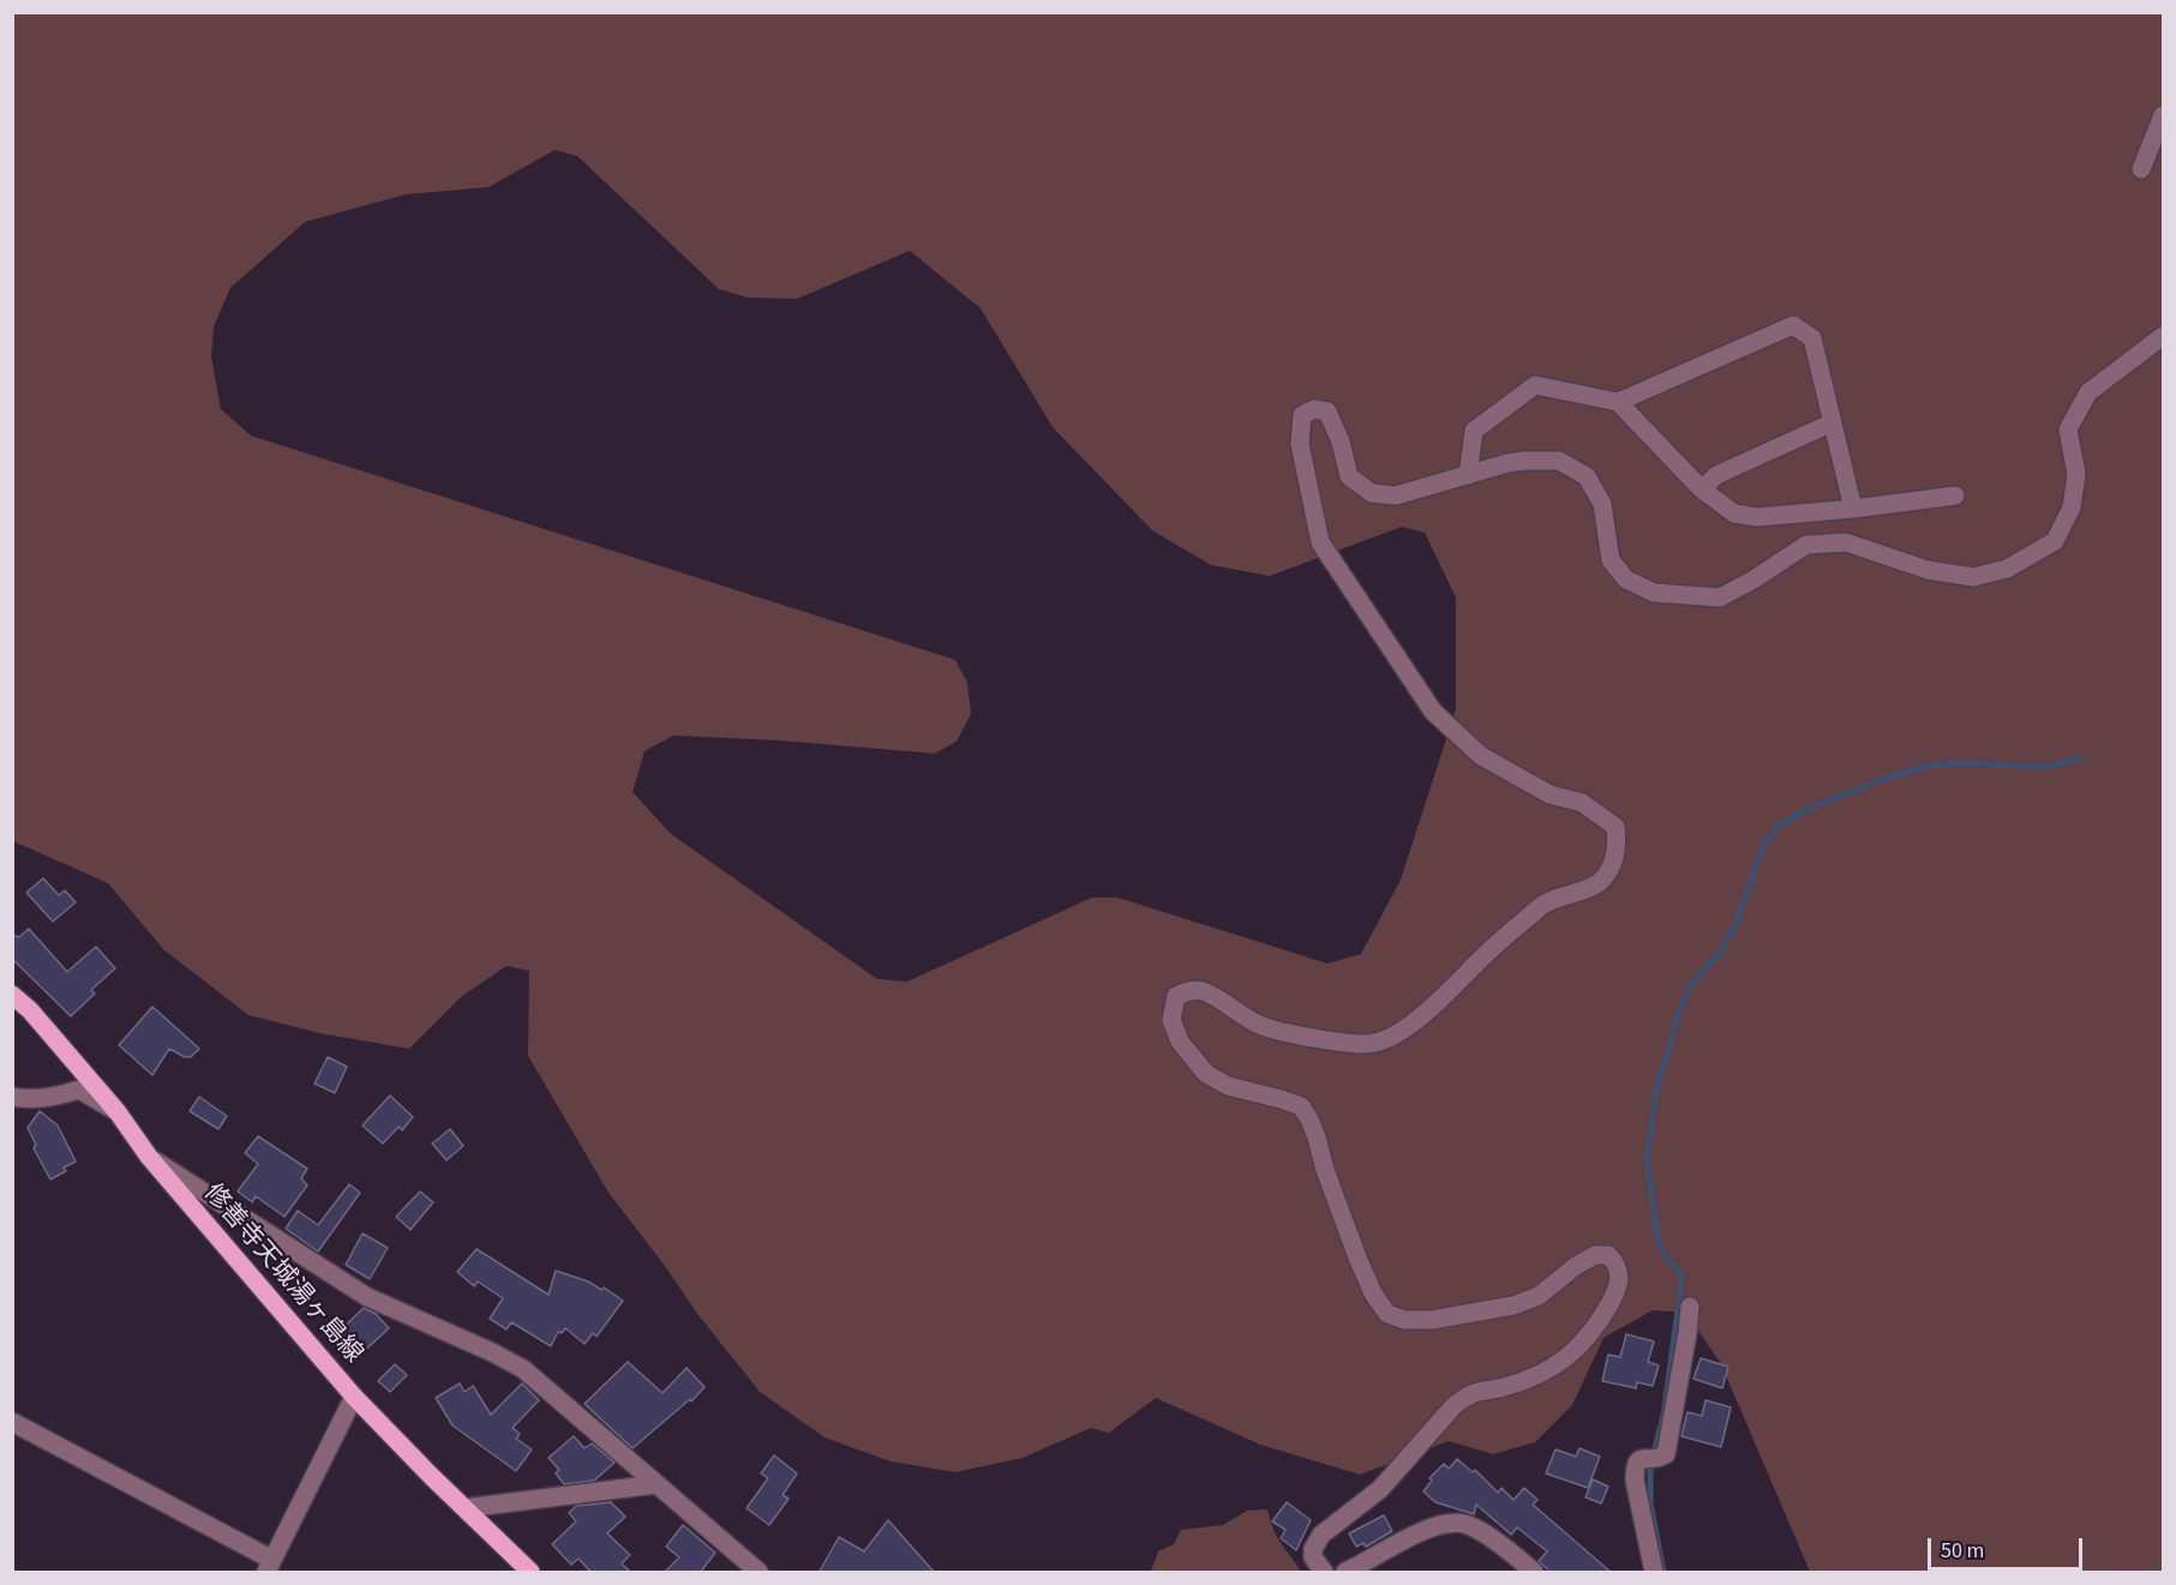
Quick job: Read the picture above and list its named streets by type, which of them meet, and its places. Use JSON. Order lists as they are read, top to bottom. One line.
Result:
{"streets":{"main road":["修善寺天城湯ヶ島線"]},"scale_bar":"50 m"}
